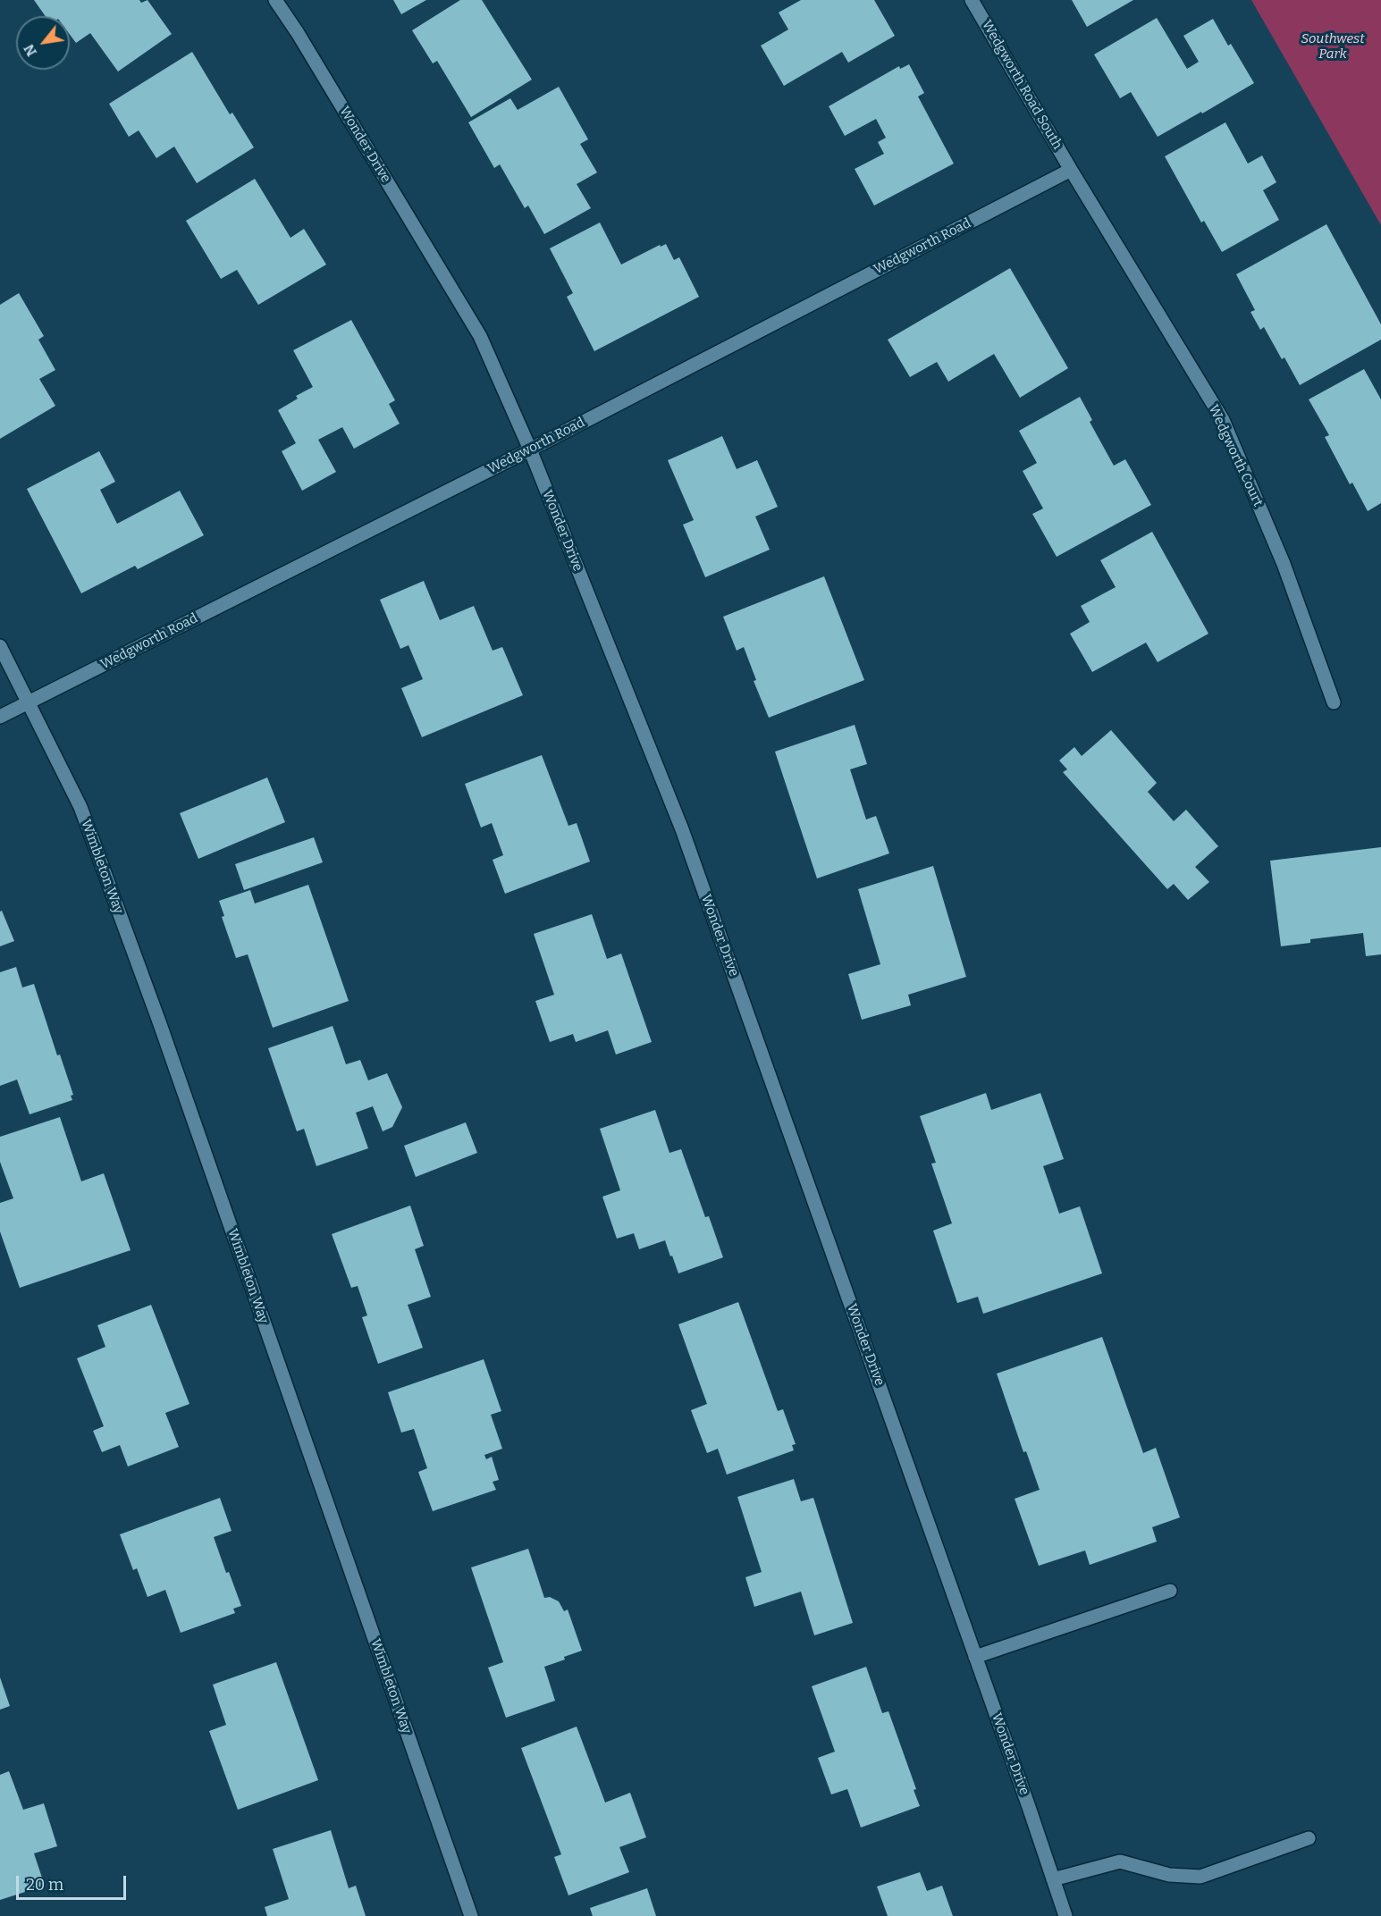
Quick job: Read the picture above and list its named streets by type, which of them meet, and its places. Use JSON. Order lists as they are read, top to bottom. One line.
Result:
{"streets":{"street":["Wedgworth Road South","Wonder Drive","Wedgworth Road","Wedgworth Court","Wimbleton Way"]},"crossings":[["Wedgworth Road South","Wedgworth Road"],["Wedgworth Road South","Wedgworth Court"],["Wonder Drive","Wedgworth Road"],["Wedgworth Road","Wedgworth Court"],["Wedgworth Road","Wimbleton Way"]],"parks":["Southwest Park"],"scale_bar":"20 m","north":"bottom left"}
